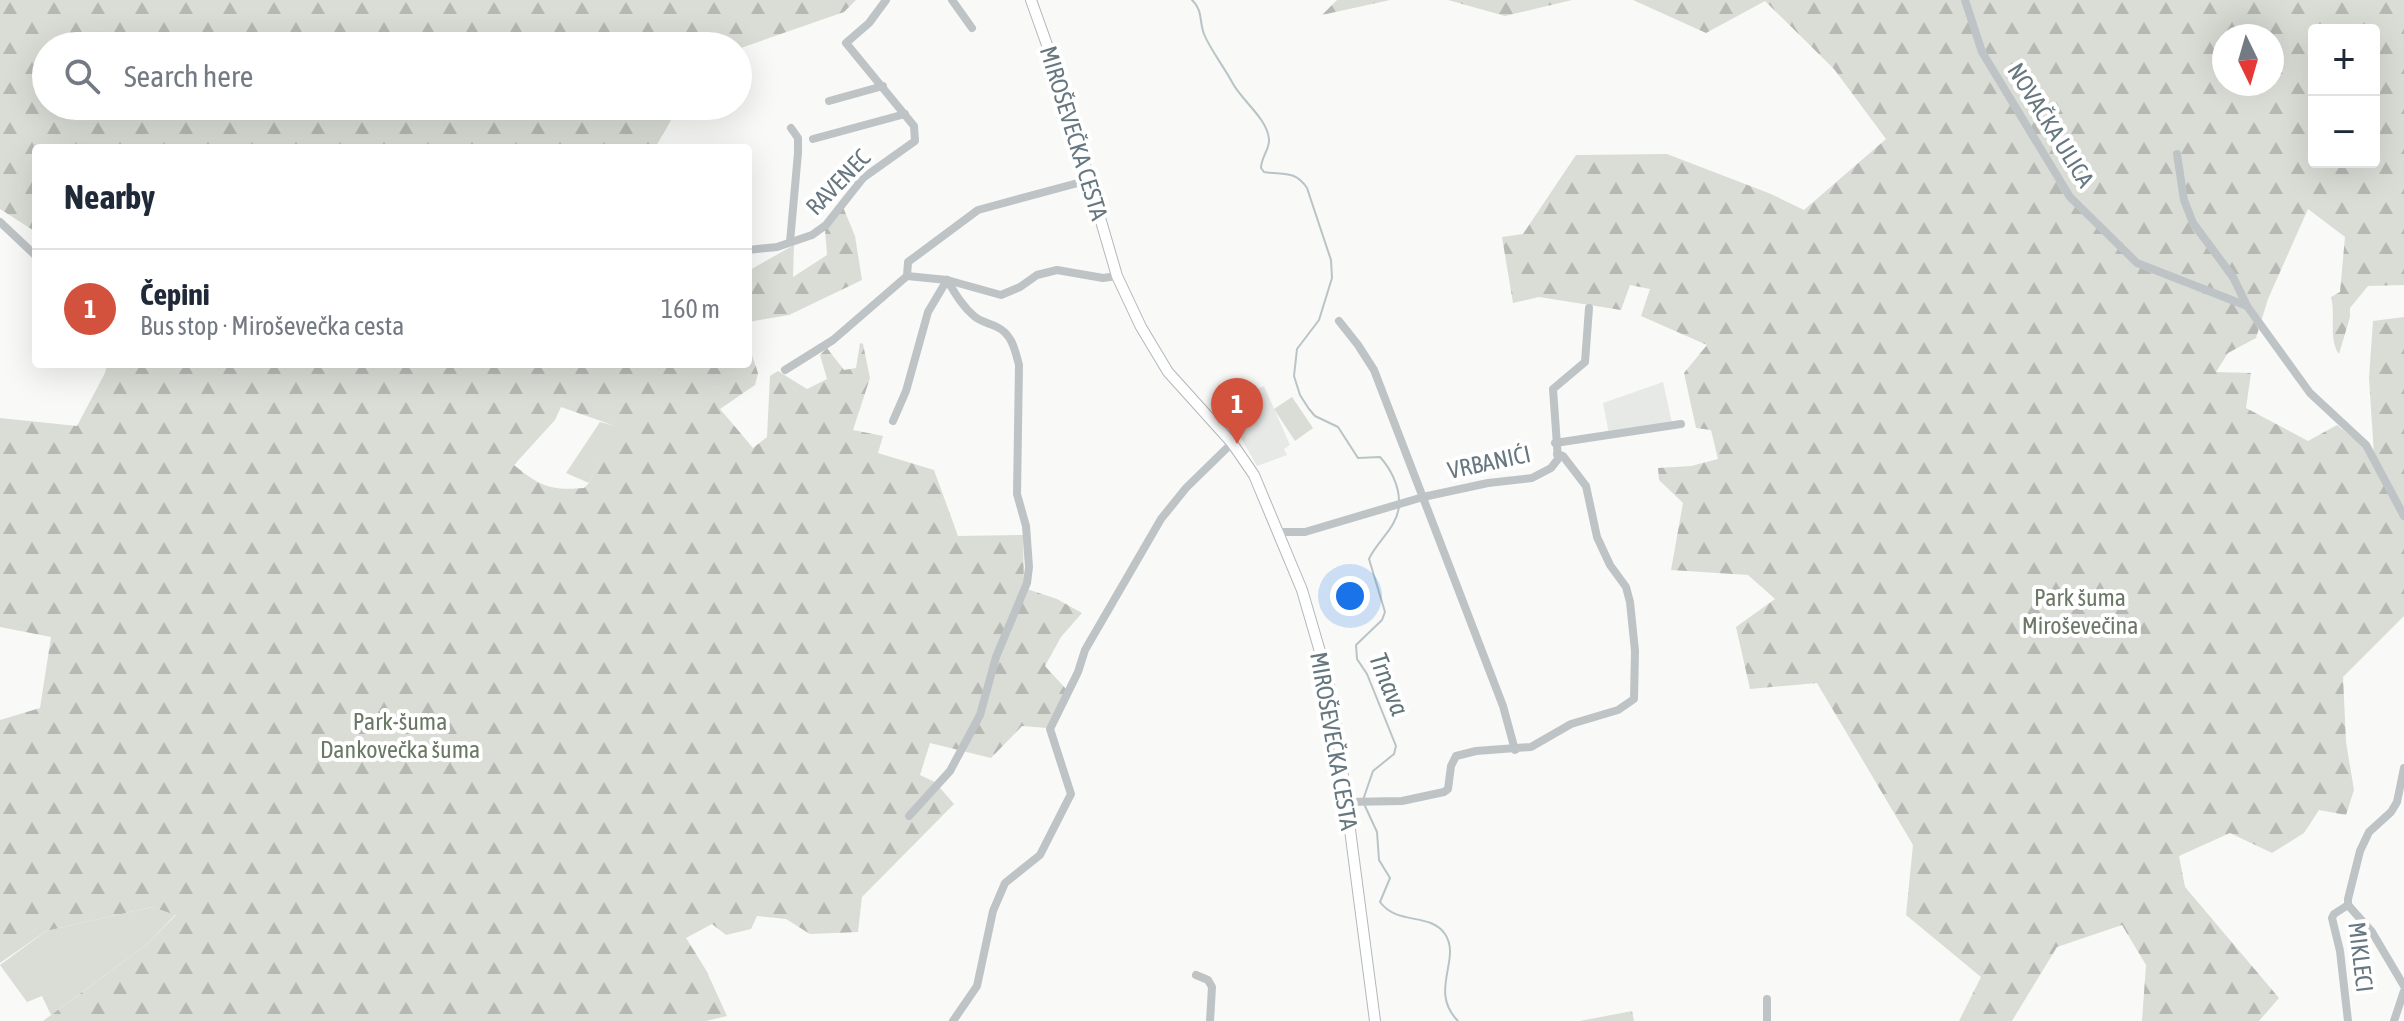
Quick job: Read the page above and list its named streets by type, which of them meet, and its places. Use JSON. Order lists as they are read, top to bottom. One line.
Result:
{"streets":{"main road":["MIROŠEVEČKA CESTA"],"street":["NOVAČKA ULICA","RAVENEC","VRBANIĆI","MIKLECI"]},"crossings":[["MIROŠEVEČKA CESTA","VRBANIĆI"]],"water":["Trnava"],"parks":["Park šuma Miroševečina","Park-šuma Dankovečka šuma"],"north":"bottom","page":{"map_buttons":["+","−"],"search":"Search here","heading":"Nearby","list":[{"mark":"1","name":"Čepini","note":"Bus stop · Miroševečka cesta","value":"160 m"}],"pins":"1"}}
